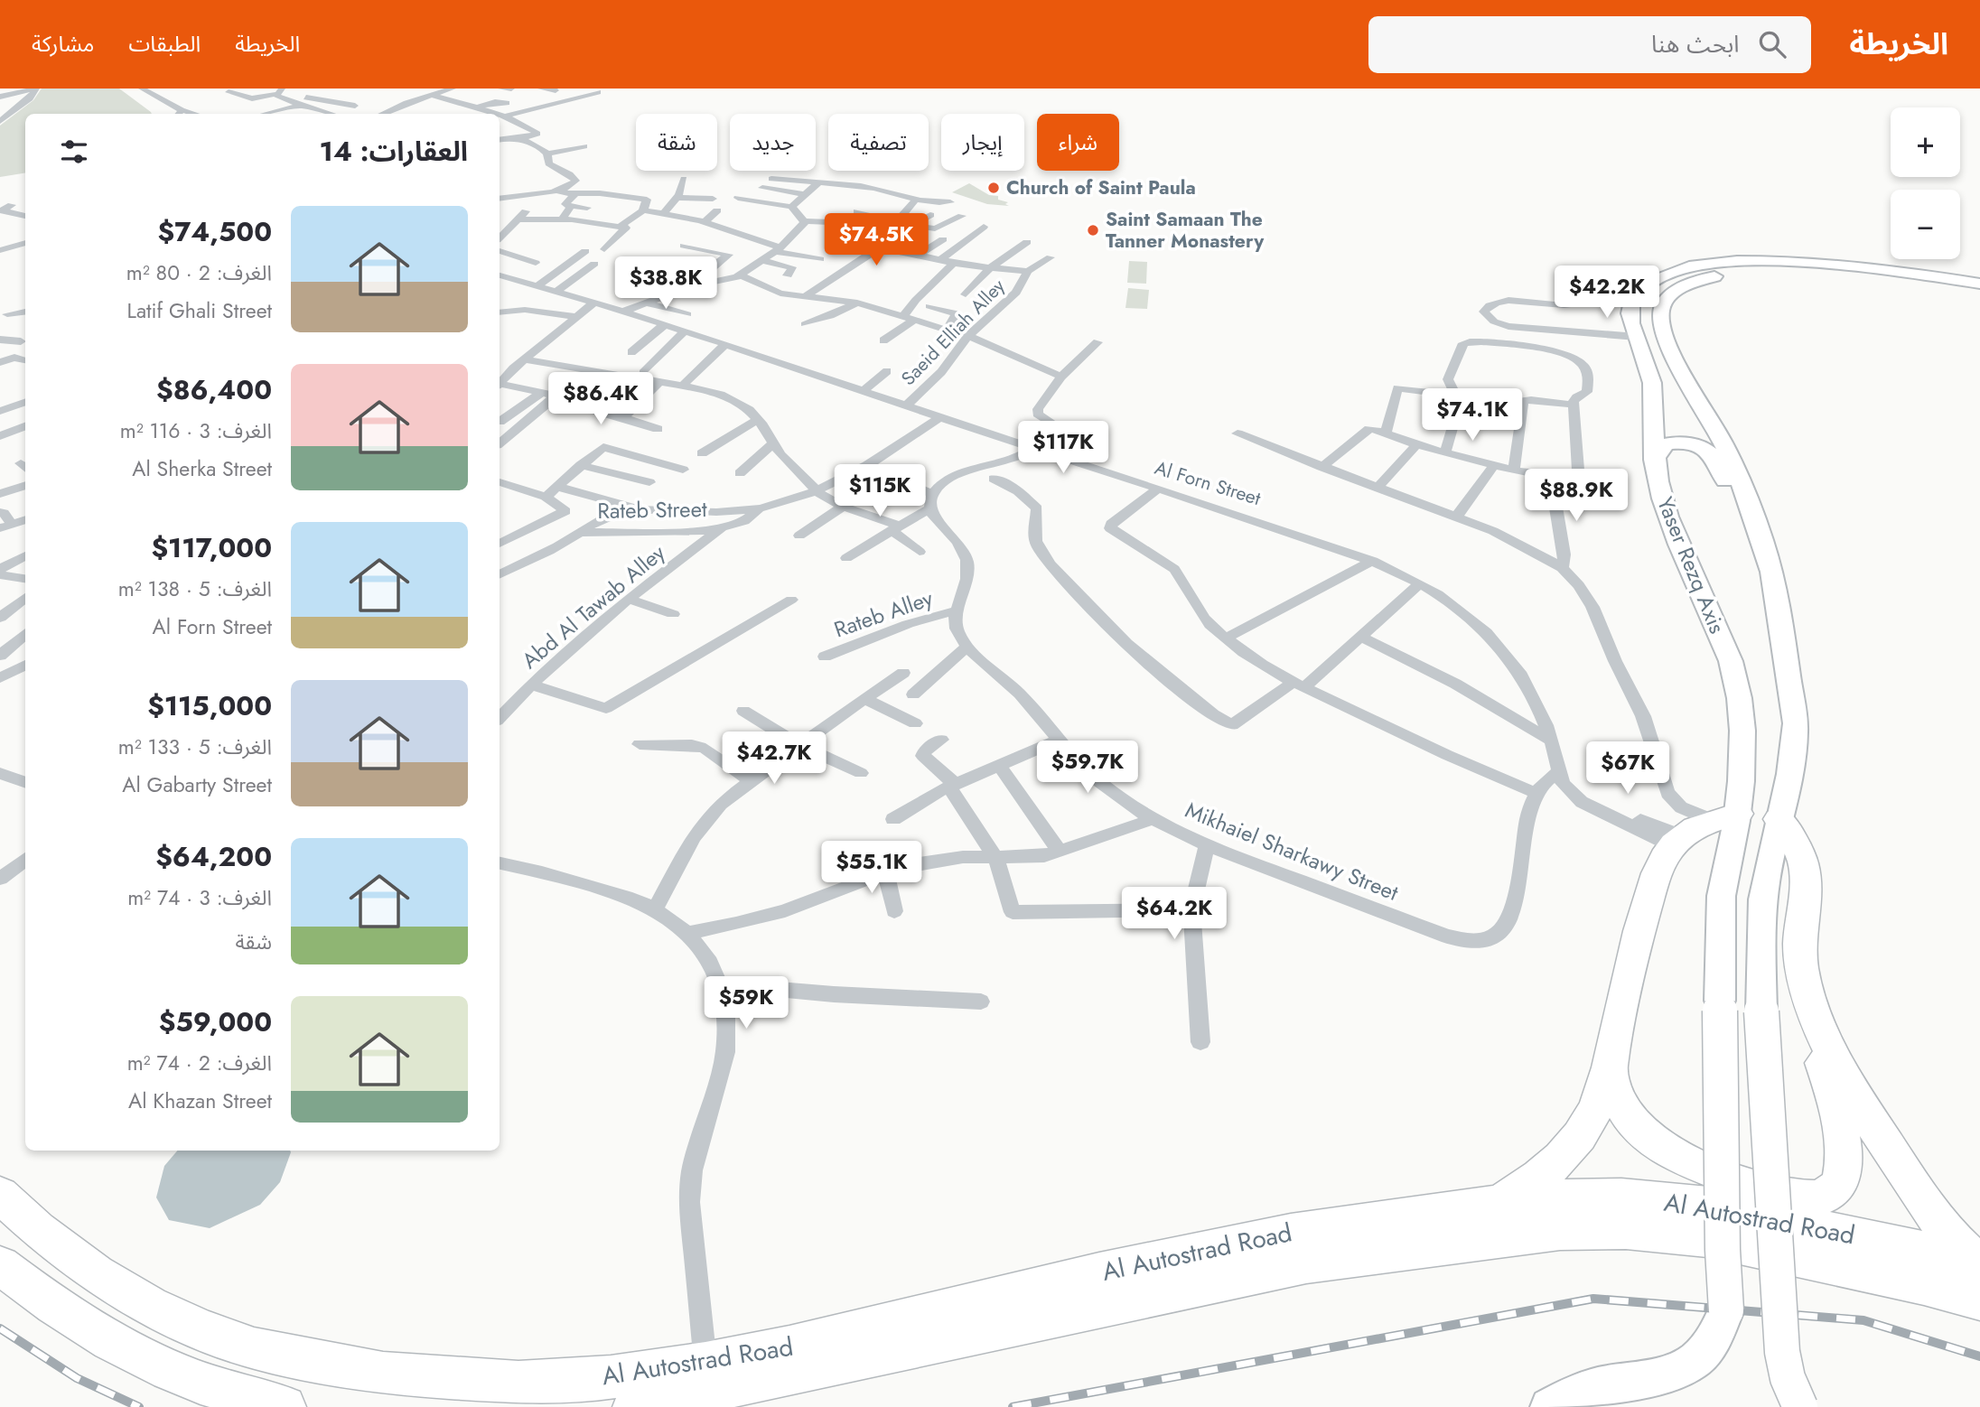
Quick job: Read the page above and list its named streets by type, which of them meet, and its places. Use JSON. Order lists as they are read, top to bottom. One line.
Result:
{"streets":{"highway":["Al Autostrad Road"],"main road":["Yaser Rezq Axis"],"street":["Saeid Elliah Alley","Al Forn Street","Rateb Street","Abd Al Tawab Alley","Rateb Alley","Mikhaiel Sharkawy Street"]},"crossings":[["Saeid Elliah Alley","Al Forn Street"],["Al Forn Street","Yaser Rezq Axis"],["Rateb Street","Abd Al Tawab Alley"],["Rateb Alley","Mikhaiel Sharkawy Street"]],"places":["Church of Saint Paula","Saint Samaan The Tanner Monastery"],"page":{"header":"الخريطة","search":"ابحث هنا","nav":["الخريطة","الطبقات","مشاركة"],"map_buttons":["+","−"],"chip":["شراء","إيجار","تصفية","جديد","شقة"],"heading":"العقارات: 14","list":[{"name":"$74,500","note":"الغرف: 2 · 80 m² · Latif Ghali Street"},{"name":"$86,400","note":"الغرف: 3 · 116 m² · Al Sherka Street"},{"name":"$117,000","note":"الغرف: 5 · 138 m² · Al Forn Street"},{"name":"$115,000","note":"الغرف: 5 · 133 m² · Al Gabarty Street"},{"name":"$64,200","note":"الغرف: 3 · 74 m² · شقة"},{"name":"$59,000","note":"الغرف: 2 · 74 m² · Al Khazan Street"}],"price":["$74.5K","$38.8K","$42.2K","$86.4K","$74.1K","$117K","$115K","$88.9K","$42.7K","$59.7K","$67K","$55.1K","$64.2K","$59K"]}}
